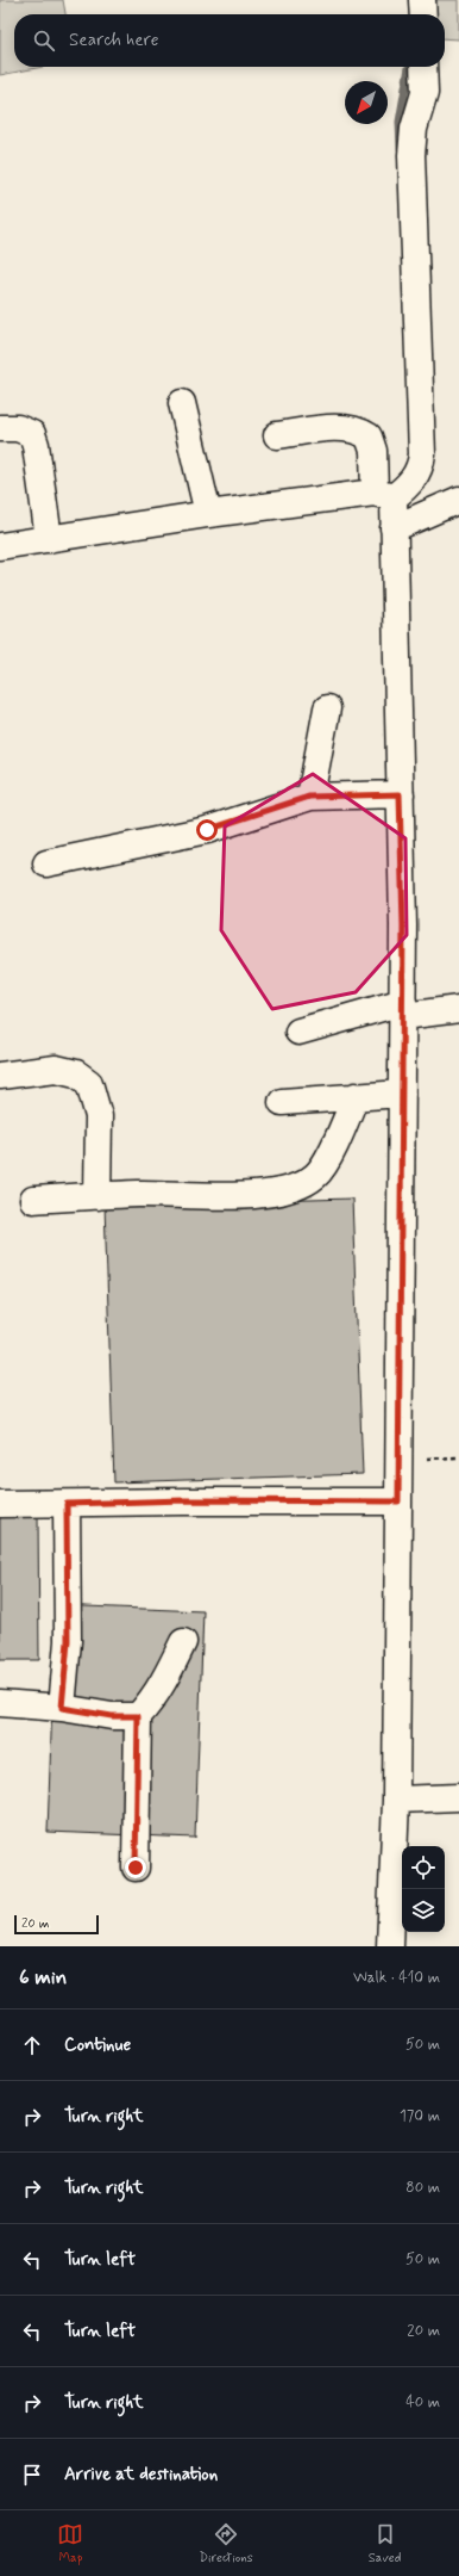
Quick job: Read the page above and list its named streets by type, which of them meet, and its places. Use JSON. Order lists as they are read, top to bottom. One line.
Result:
{"scale_bar":"20 m","north":"bottom left","page":{"search":"Search here","scale":"20 m","heading":["6 min","Walk · 410 m"],"list":[["Continue","50 m"],["Turn right","170 m"],["Turn right","80 m"],["Turn left","50 m"],["Turn left","20 m"],["Turn right","40 m"],"Arrive at destination"],"nav":["Map","Directions","Saved"]}}
